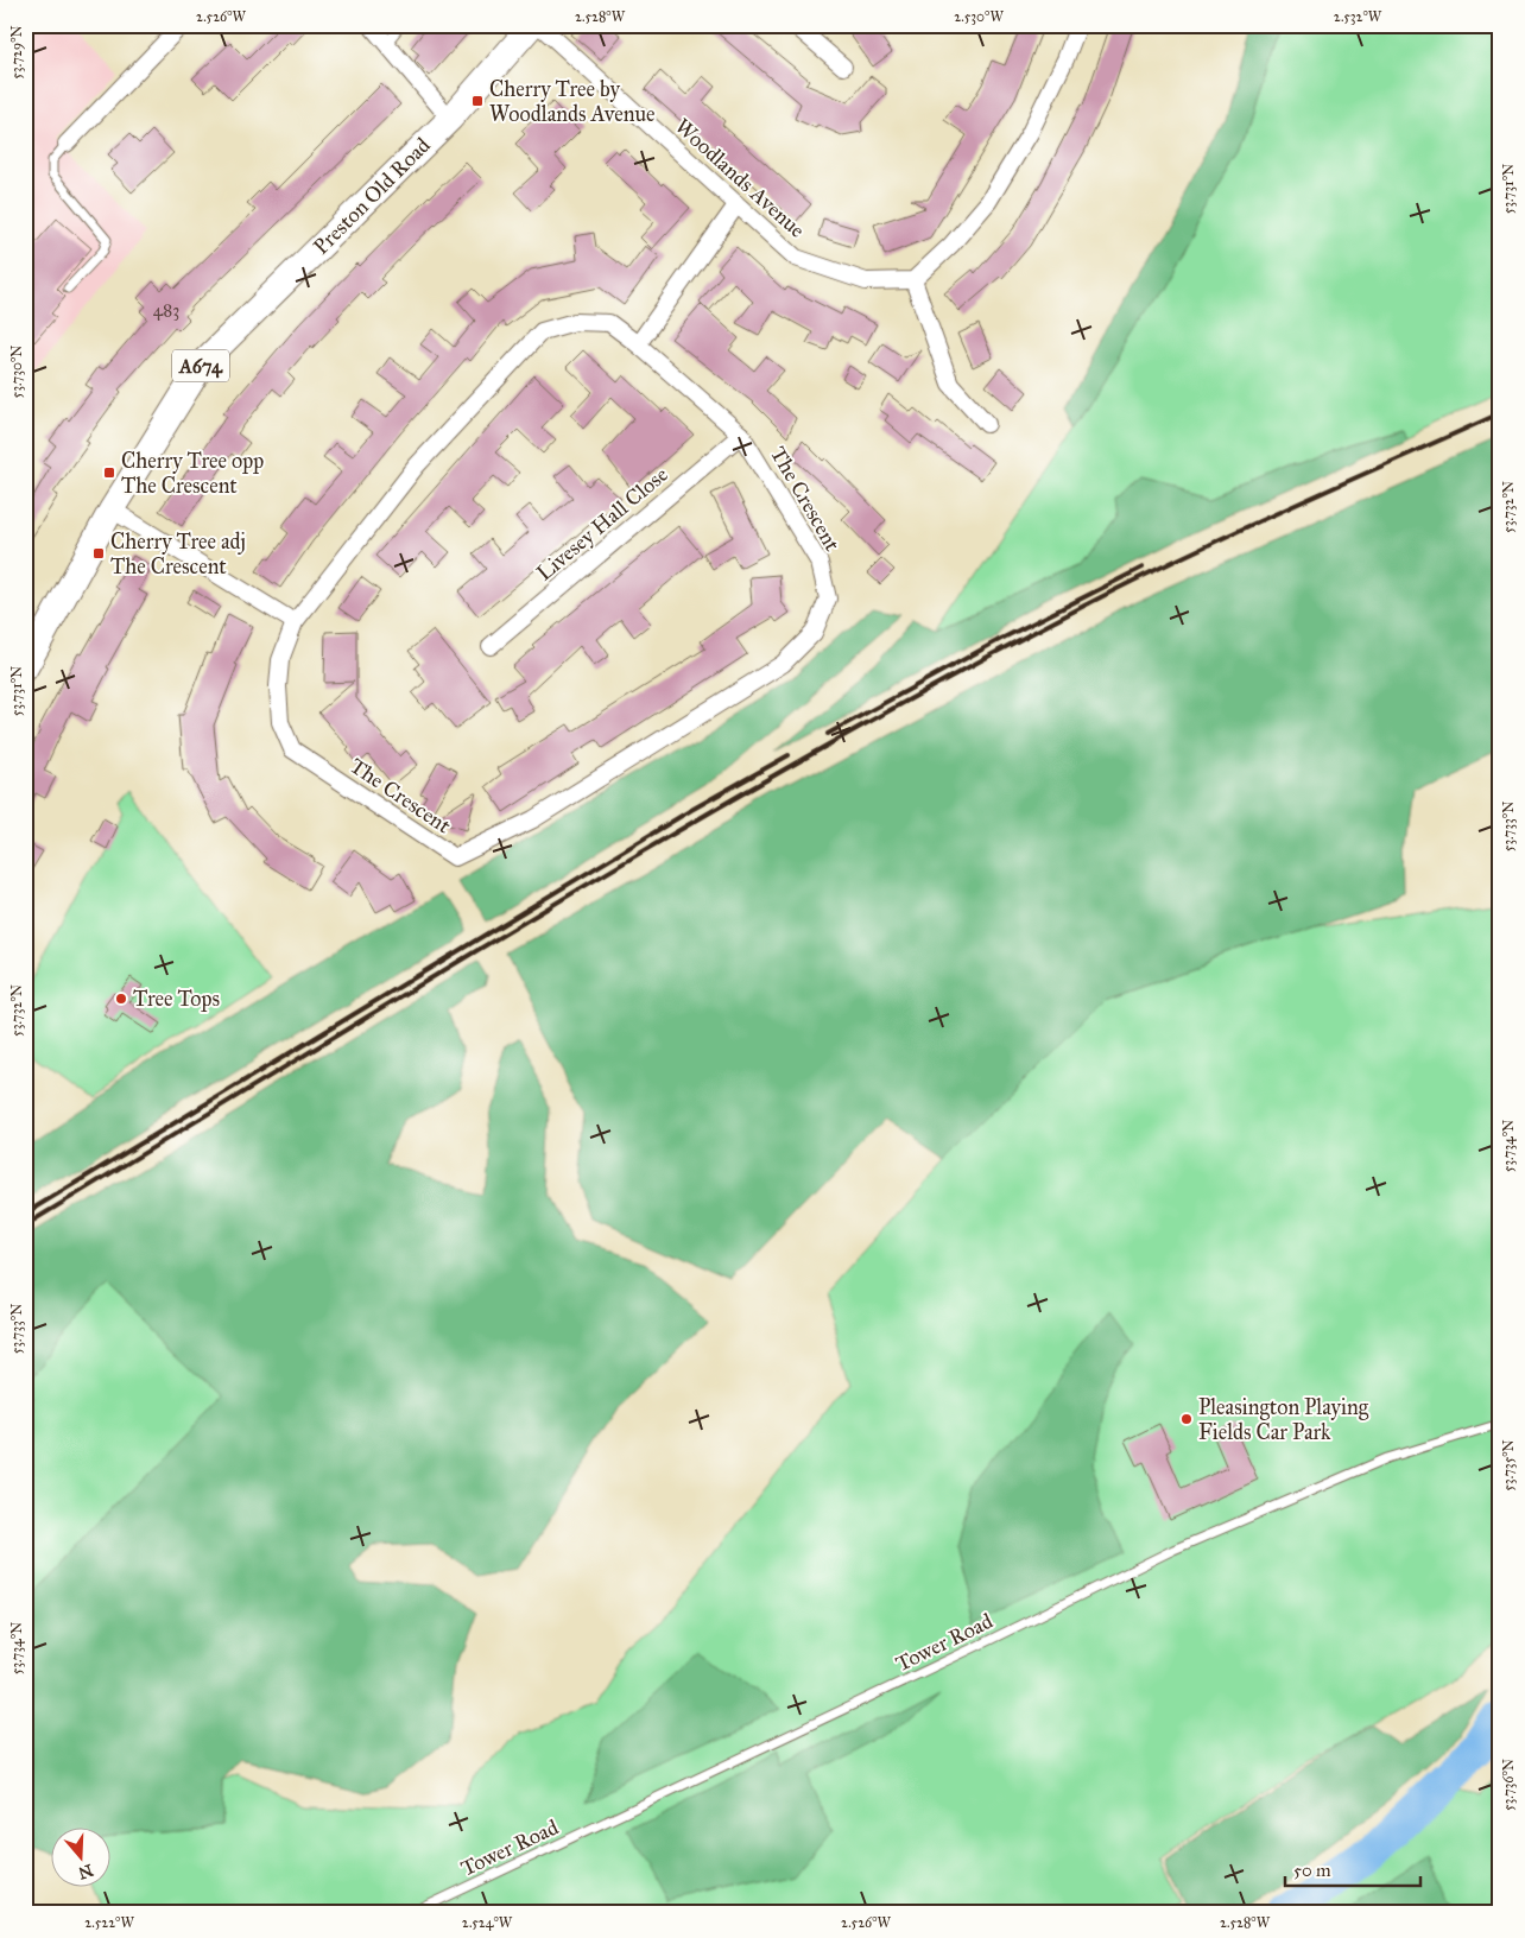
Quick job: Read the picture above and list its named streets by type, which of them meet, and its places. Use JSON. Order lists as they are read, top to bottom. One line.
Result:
{"streets":{"main road":["Preston Old Road","A674"],"street":["Woodlands Avenue","The Crescent","Livesey Hall Close"],"lane":["Tower Road"]},"crossings":[["The Crescent","Livesey Hall Close"]],"places":{"transit":["Cherry Tree by Woodlands Avenue","Cherry Tree opp The Crescent","Cherry Tree adj The Crescent"],"other":["Tree Tops","Pleasington Playing Fields Car Park"]},"house_numbers":["483"],"scale_bar":"50 m","north":"bottom","coordinates":["2.526°W","2.528°W","2.530°W","2.532°W","53.729°N","53.731°N","53.730°N","53.732°N","53.733°N","53.734°N","53.735°N","53.736°N","2.522°W","2.524°W"]}
